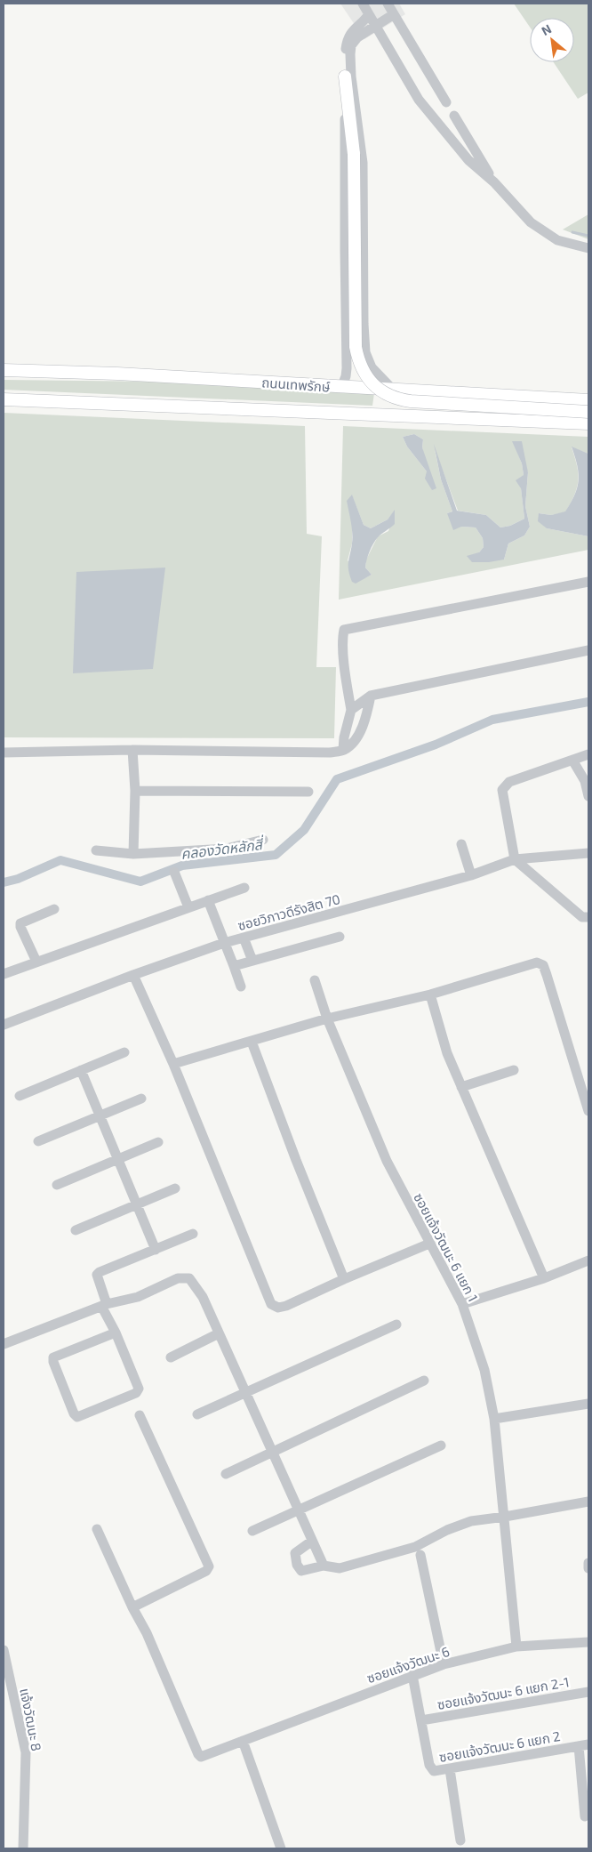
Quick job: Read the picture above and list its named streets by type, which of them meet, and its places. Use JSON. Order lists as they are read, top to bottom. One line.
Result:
{"streets":{"main road":["ถนนเทพรักษ์"],"street":["ซอยวิภาวดีรังสิต 70","ซอยแจ้งวัฒนะ 6 แยก 1","ซอยแจ้งวัฒนะ 6","ซอยแจ้งวัฒนะ 6 แยก 2-1","แจ้งวัฒนะ 8","ซอยแจ้งวัฒนะ 6 แยก 2"]},"crossings":[["ซอยแจ้งวัฒนะ 6 แยก 1","ซอยแจ้งวัฒนะ 6"],["ซอยแจ้งวัฒนะ 6","ซอยแจ้งวัฒนะ 6 แยก 2"],["ซอยแจ้งวัฒนะ 6 แยก 2-1","ซอยแจ้งวัฒนะ 6 แยก 2"]],"water":["คลองวัดหลักสี่"],"north":"top left"}
